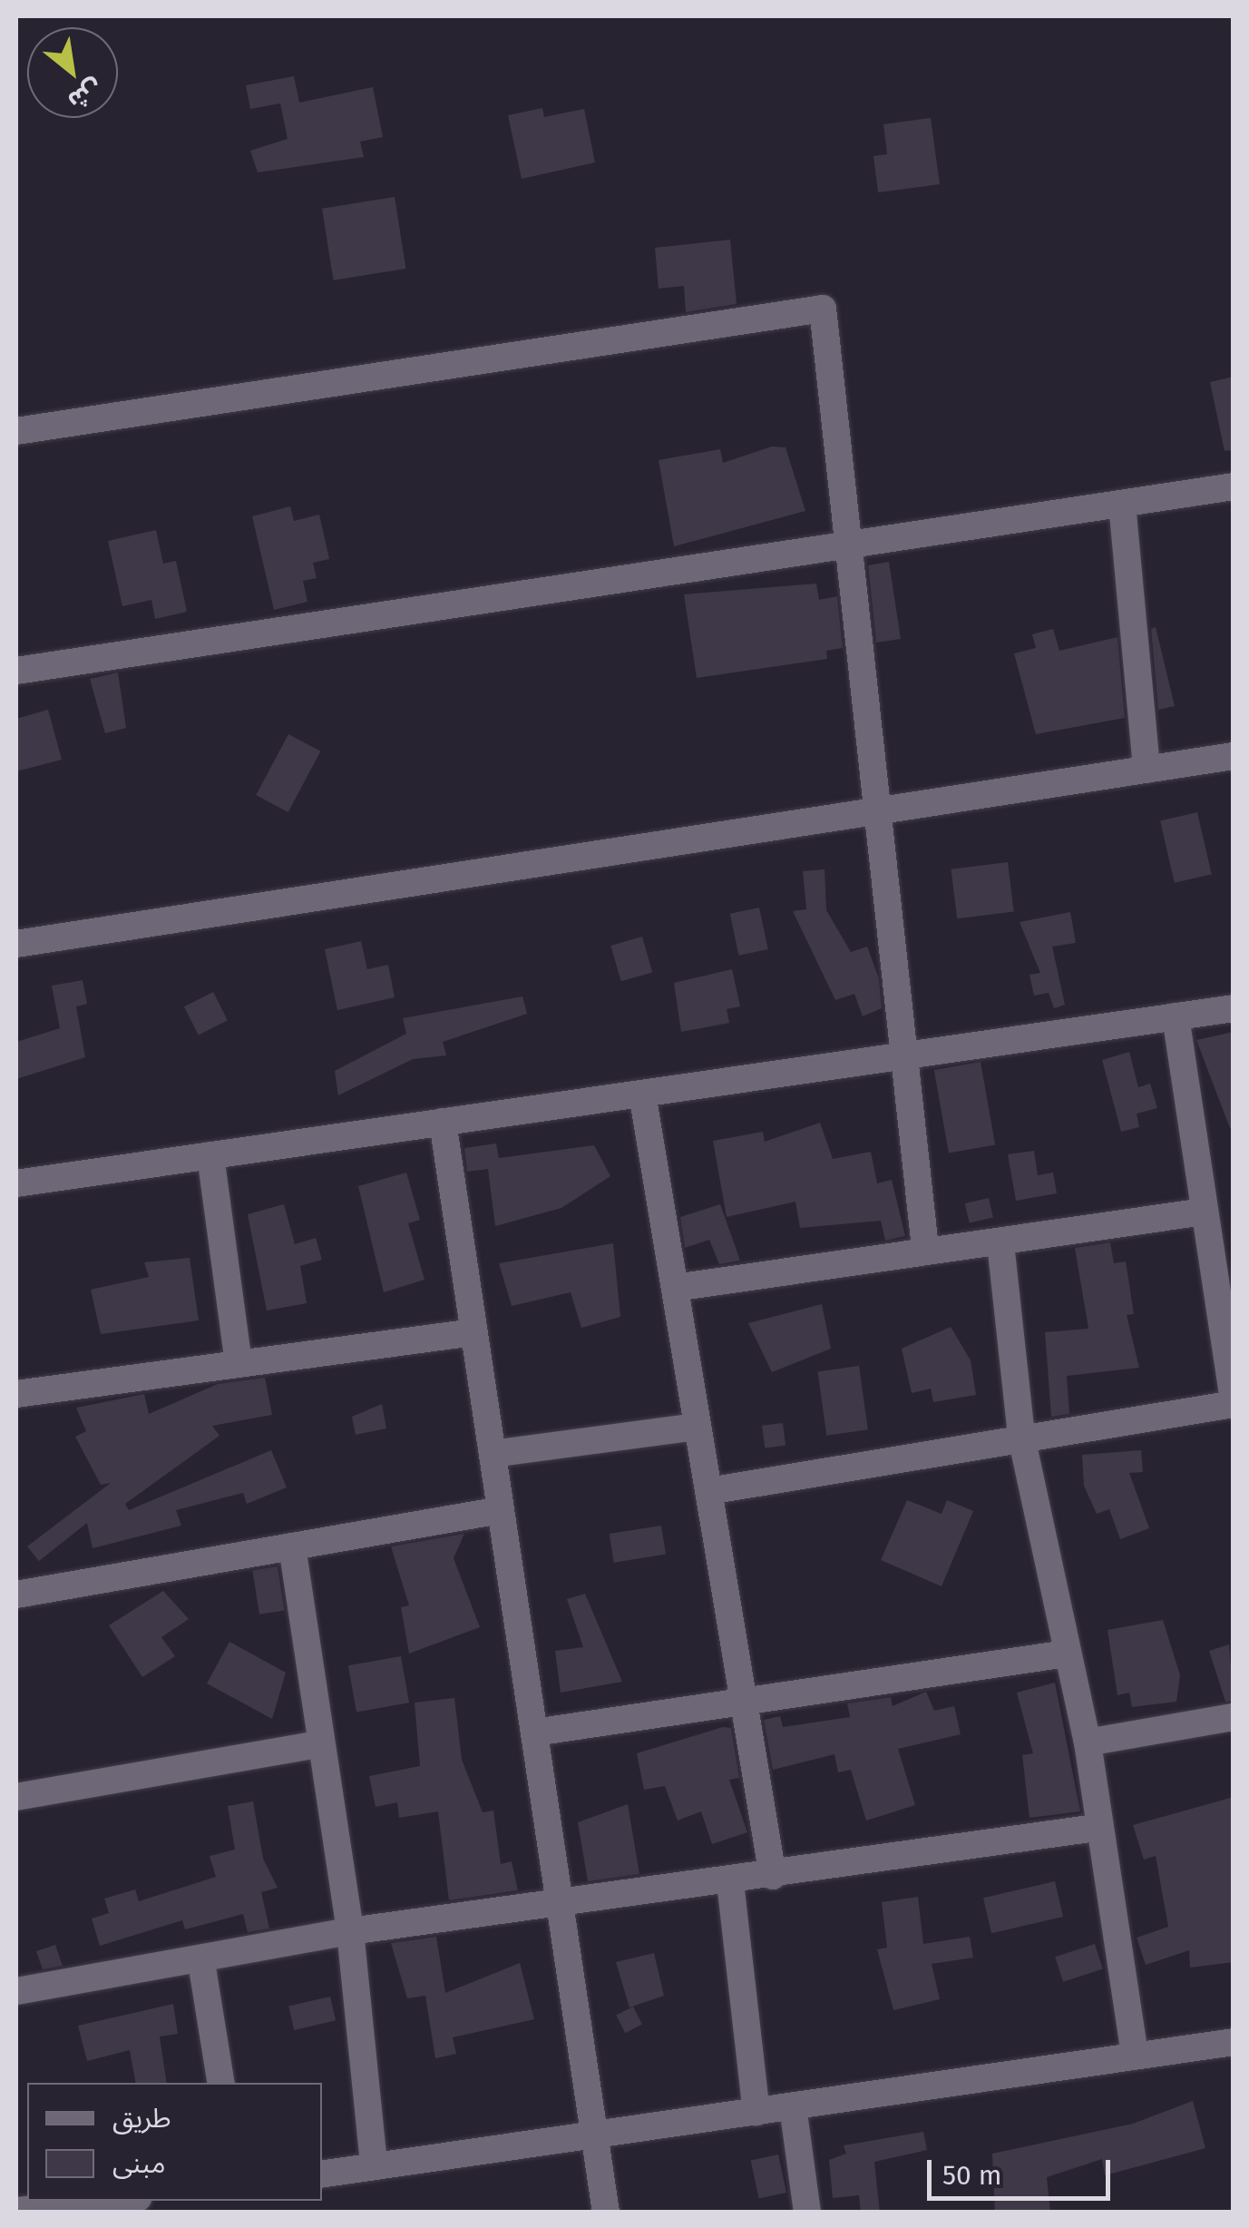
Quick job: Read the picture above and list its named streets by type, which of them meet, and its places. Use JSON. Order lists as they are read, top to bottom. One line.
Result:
{"legend":["طريق","مبنى"],"scale_bar":"50 m","north":"bottom right"}
